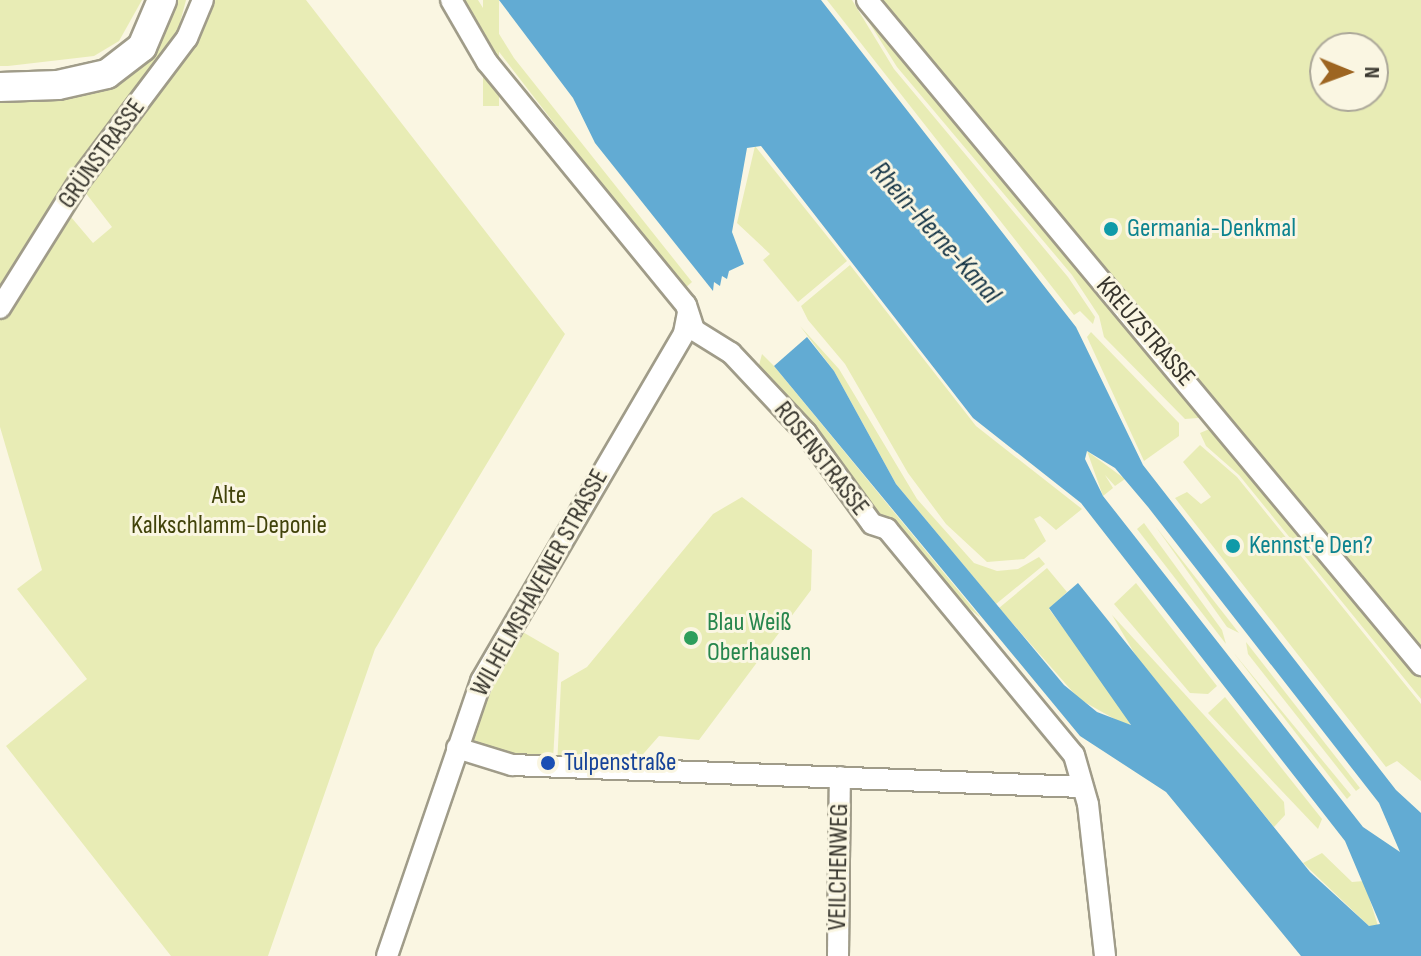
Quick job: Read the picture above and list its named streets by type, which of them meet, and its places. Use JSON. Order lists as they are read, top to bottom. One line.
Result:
{"streets":{"street":["GRÜNSTRASSE","KREUZSTRASSE","ROSENSTRASSE","WILHELMSHAVENER STRASSE","VEILCHENWEG"]},"crossings":[["ROSENSTRASSE","WILHELMSHAVENER STRASSE"]],"water":["Rhein-Herne-Kanal"],"parks":["Alte Kalkschlamm-Deponie"],"places":["Germania-Denkmal","Kennst'e Den?","Blau Weiß Oberhausen","Tulpenstraße"],"north":"right"}
